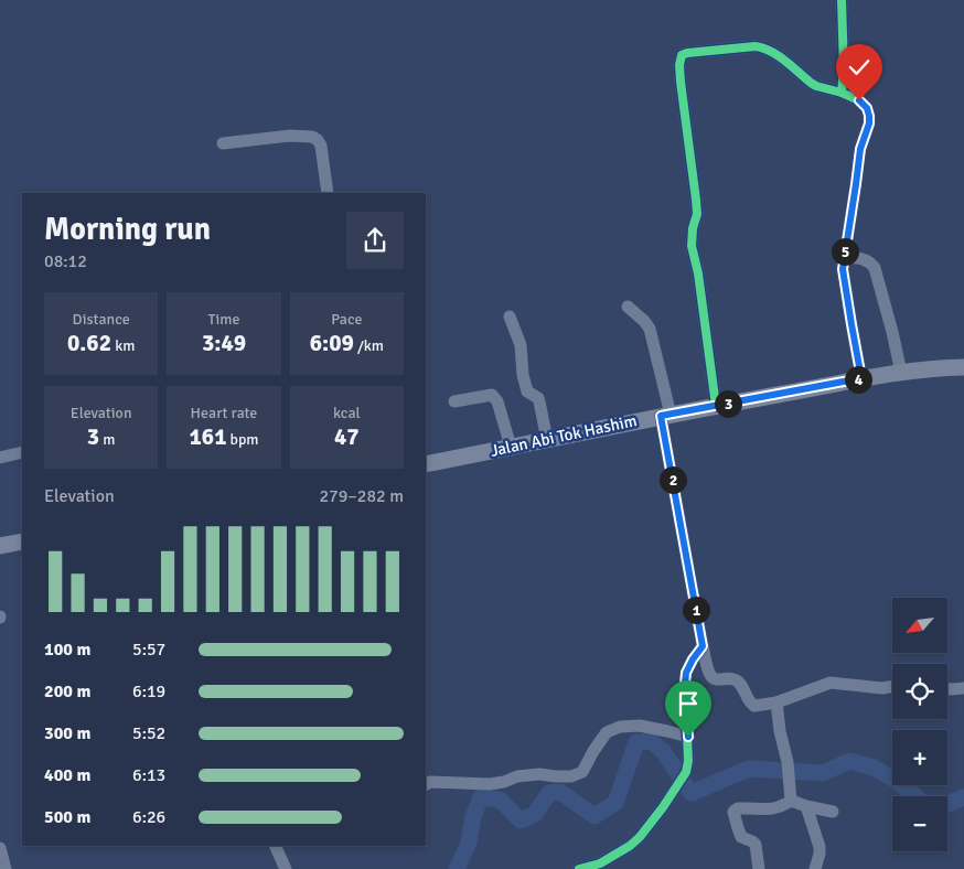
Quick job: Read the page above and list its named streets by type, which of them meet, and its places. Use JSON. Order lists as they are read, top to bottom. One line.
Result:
{"streets":{"main road":["Jalan Abi Tok Hashim"]},"north":"bottom left","page":{"heading":["Morning run","08:12"],"pins":["5","4","3","2","1"],"stats":[["Distance","0.62 km"],["Time","3:49"],["Pace","6:09 /km"],["Elevation","3 m"],["Heart rate","161 bpm"],["kcal","47"]],"chart":["Elevation","279–282 m"],"map_buttons":["+","−"],"list":[{"name":"100 m","note":"5:57"},{"name":"200 m","note":"6:19"},{"name":"300 m","note":"5:52"},{"name":"400 m","note":"6:13"},{"name":"500 m","note":"6:26"}]}}
